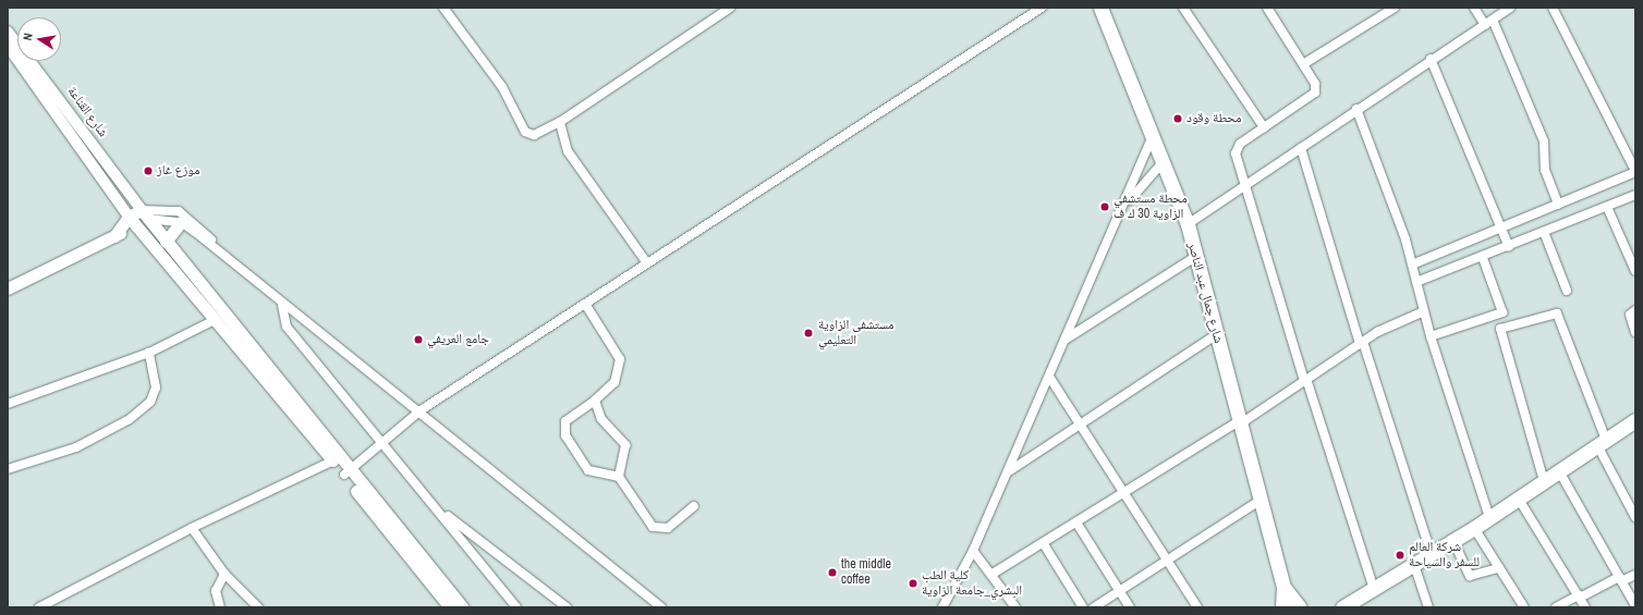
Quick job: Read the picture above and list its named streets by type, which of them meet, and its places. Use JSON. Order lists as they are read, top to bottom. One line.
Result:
{"streets":{"main road":["شارع جمال عبد الناصر"],"street":["شارع القناعة"]},"places":["محطة وقود","موزع غاز","محطة مستشفي الزاوية 30 ك ف","مستشفى الزاوية التعليمي","جامع العريفي","شركة العالم للسفر والسياحة","the middle coffee","كلية الطب البشري_جامعة الزاوية"],"north":"left"}
